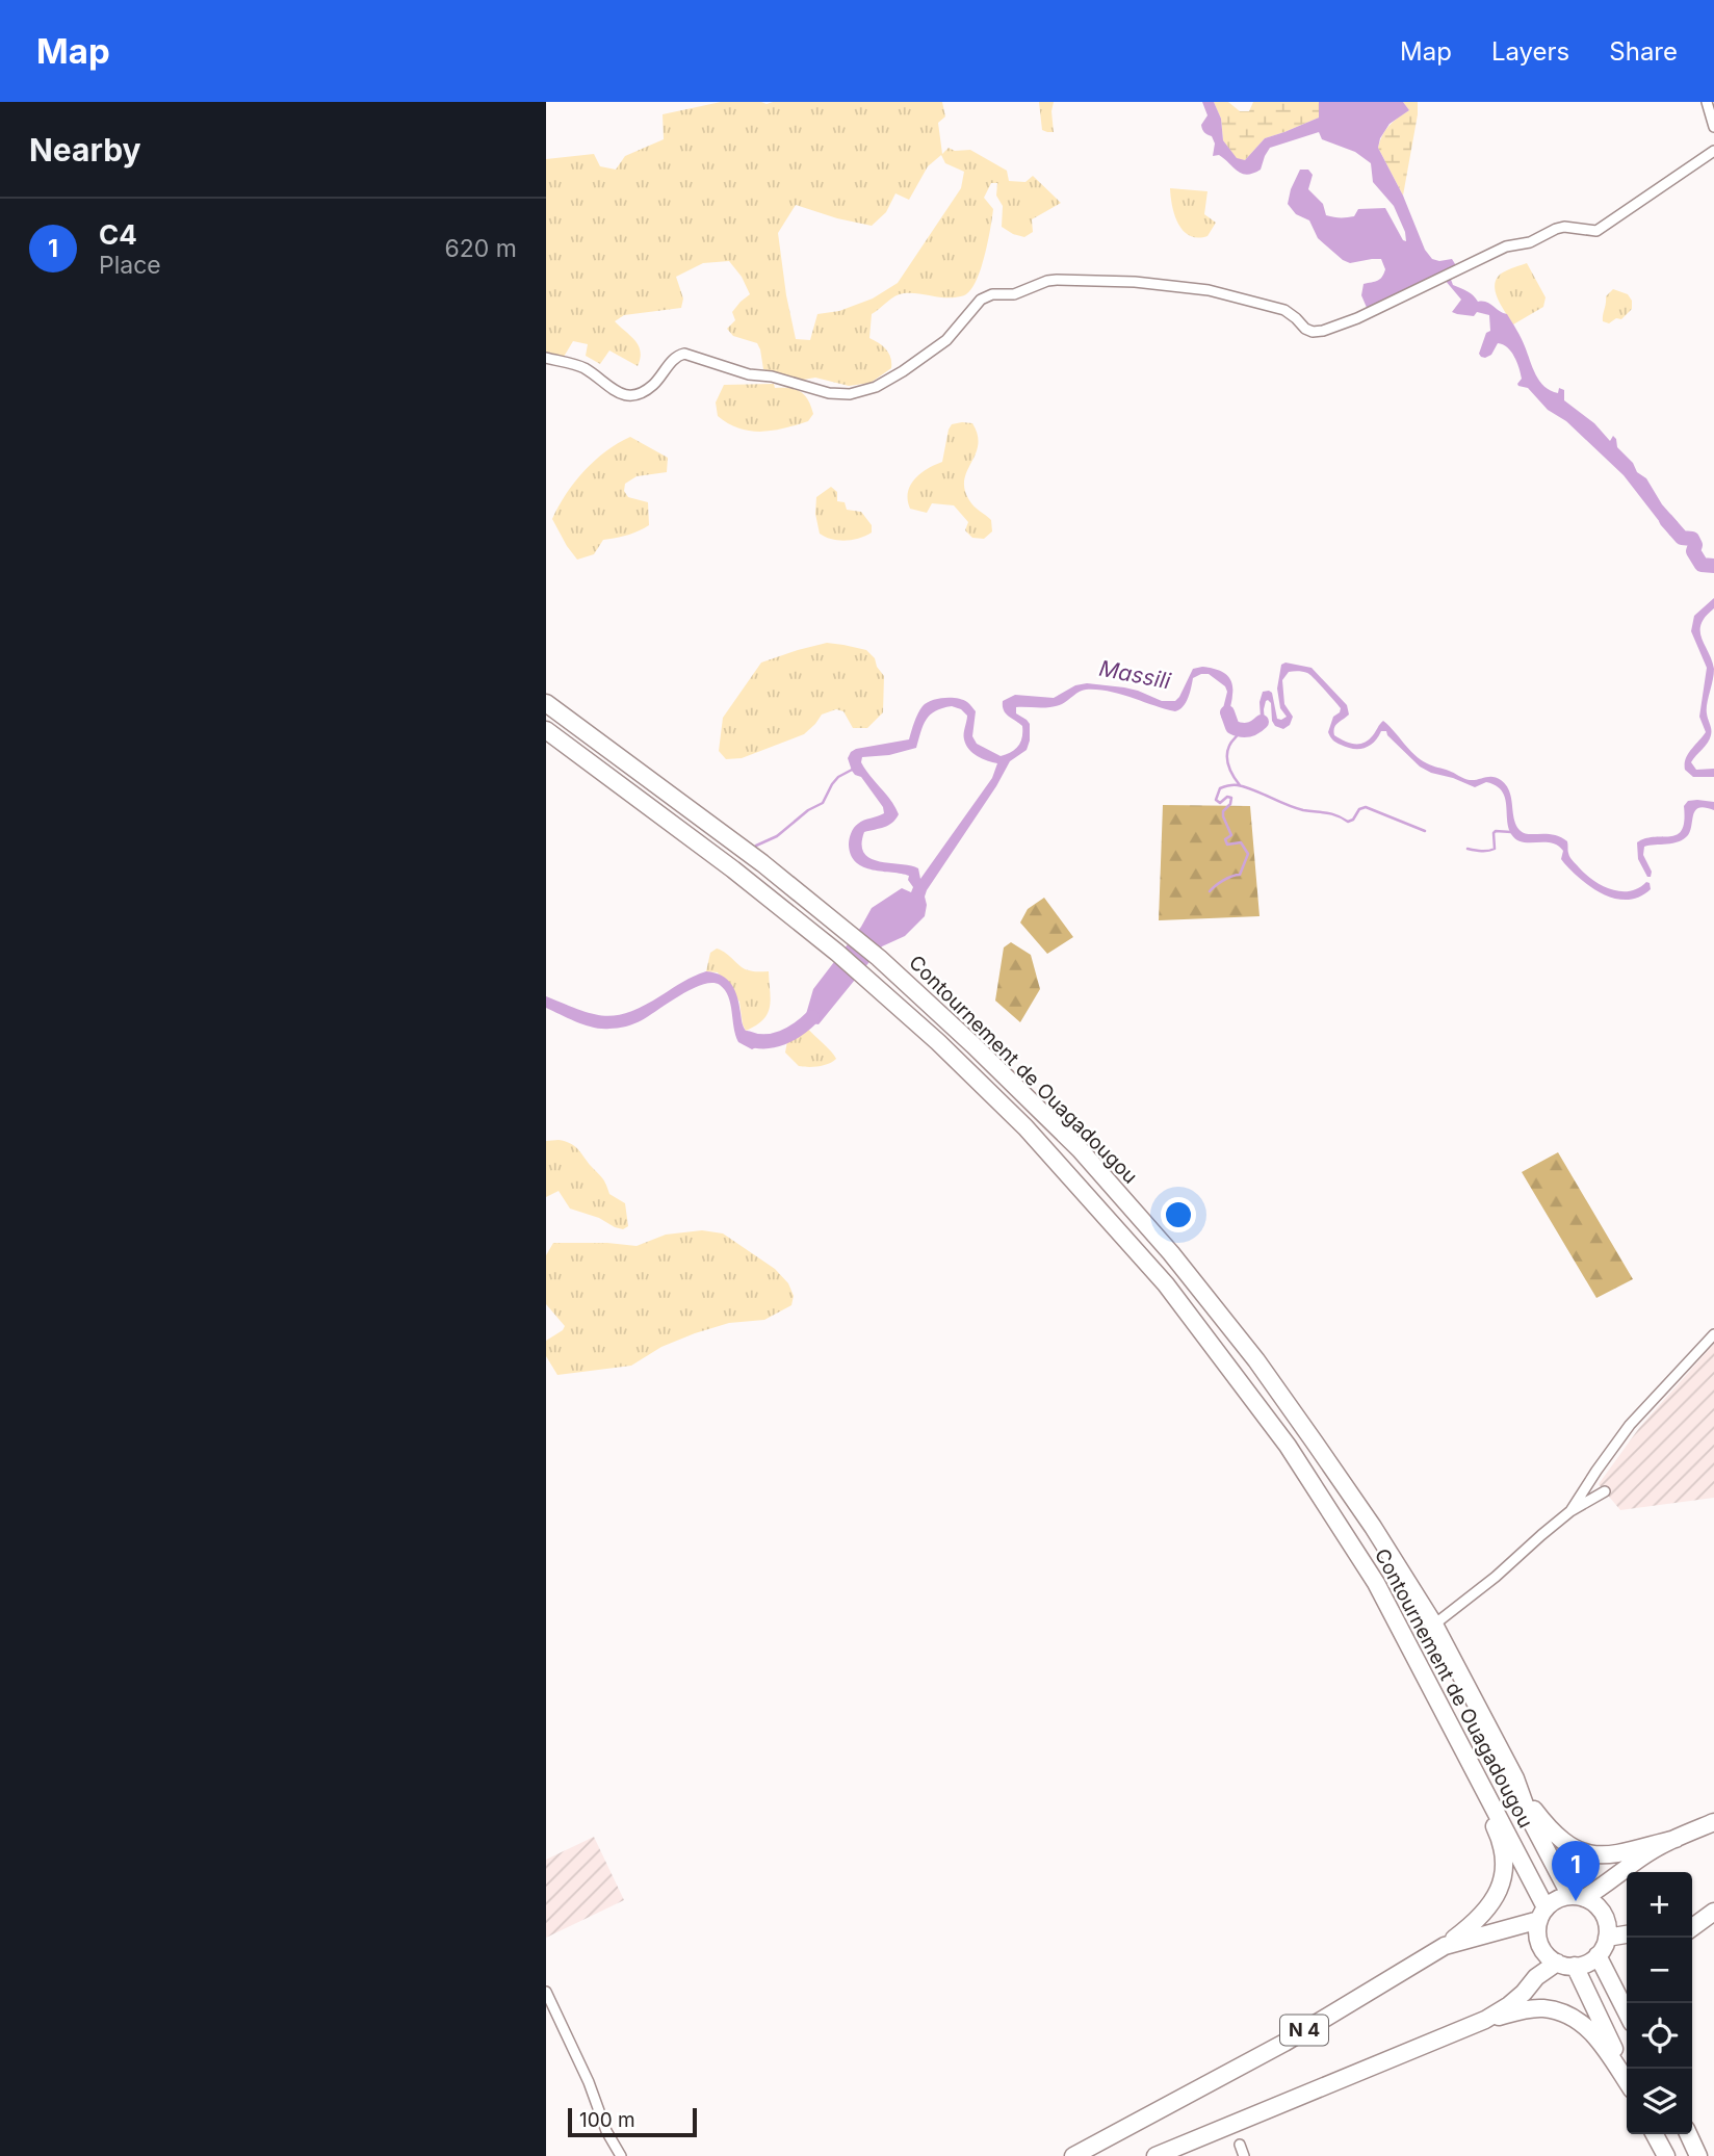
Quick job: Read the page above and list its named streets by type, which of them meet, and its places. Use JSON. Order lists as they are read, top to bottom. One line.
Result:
{"streets":{"highway":["Contournement de Ouagadougou","N 4"]},"crossings":[["Contournement de Ouagadougou","N 4"]],"water":["Massili"],"scale_bar":"100 m","page":{"header":"Map","nav":["Map","Layers","Share"],"heading":"Nearby","list":[{"mark":"1","name":"C4","note":"Place","value":"620 m"}],"pins":"1","map_buttons":["+","−"],"scale":"100 m"}}
